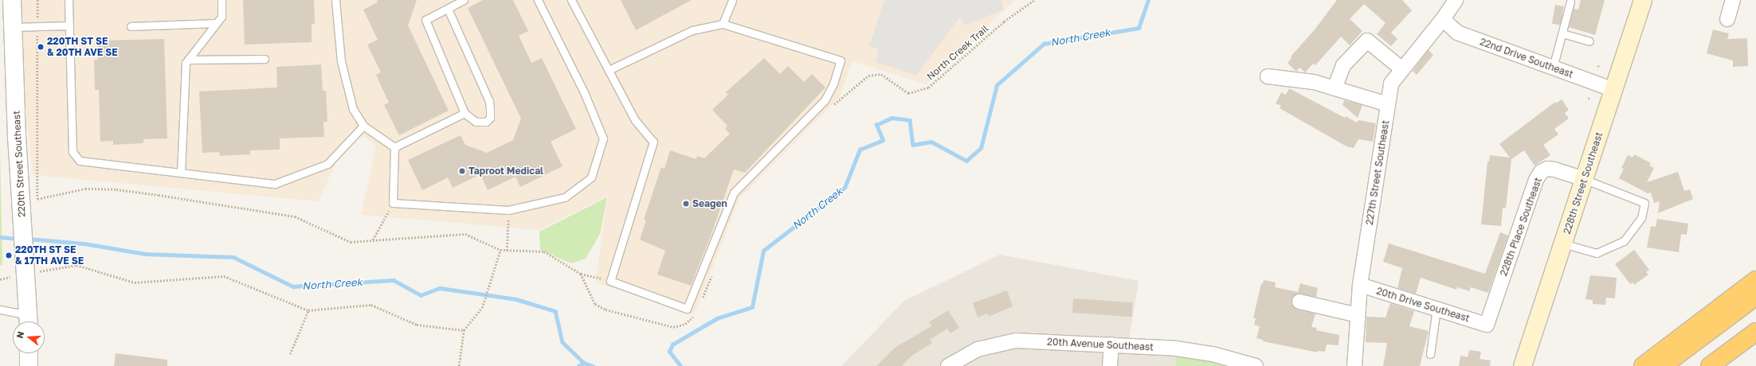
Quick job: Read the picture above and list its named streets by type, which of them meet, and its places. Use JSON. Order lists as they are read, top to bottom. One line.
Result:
{"streets":{"main road":["228th Street Southeast"],"street":["22nd Drive Southeast","220th Street Southeast","227th Street Southeast","228th Place Southeast","20th Drive Southeast","20th Avenue Southeast"],"path":["North Creek Trail"]},"crossings":[["22nd Drive Southeast","227th Street Southeast"],["22nd Drive Southeast","228th Street Southeast"],["227th Street Southeast","20th Drive Southeast"],["228th Street Southeast","228th Place Southeast"],["228th Place Southeast","20th Drive Southeast"]],"water":["North Creek"],"places":["220TH ST SE & 20TH AVE SE","Taproot Medical","Seagen","220TH ST SE & 17TH AVE SE"],"north":"left"}
